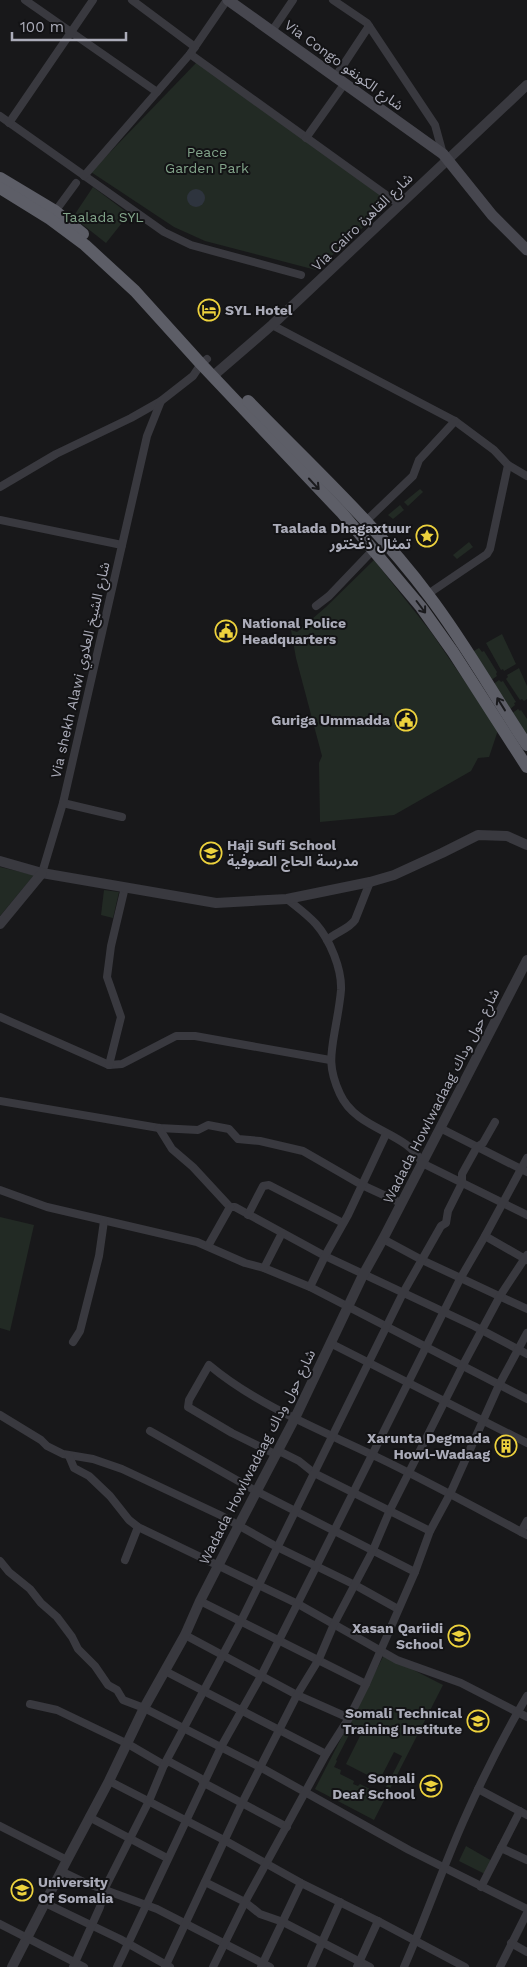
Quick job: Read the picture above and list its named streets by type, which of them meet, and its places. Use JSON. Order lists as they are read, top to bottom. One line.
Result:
{"streets":{"main road":["Via Congo شارع الكونغو"],"street":["Via Cairo شارع القاهرة","Via shekh Alawi شارع الشيخ العلاوي","Wadada Howlwadaag شارع حول وداك"]},"crossings":[["Via Congo شارع الكونغو","Via Cairo شارع القاهرة"],["Via Cairo شارع القاهرة","Via shekh Alawi شارع الشيخ العلاوي"]],"parks":["Peace Garden Park","Taalada SYL"],"places":{"hotel":["SYL Hotel"],"place":["Taalada Dhagaxtuur تمثال ذغختور"],"public building":["National Police Headquarters","Guriga Ummadda"],"school or university":["Haji Sufi School مدرسة الحاج الصوفية","Xasan Qariidi School","Somali Technical Training Institute","Somali Deaf School","University Of Somalia"],"building":["Xarunta Degmada Howl-Wadaag"]},"scale_bar":"100 m"}
